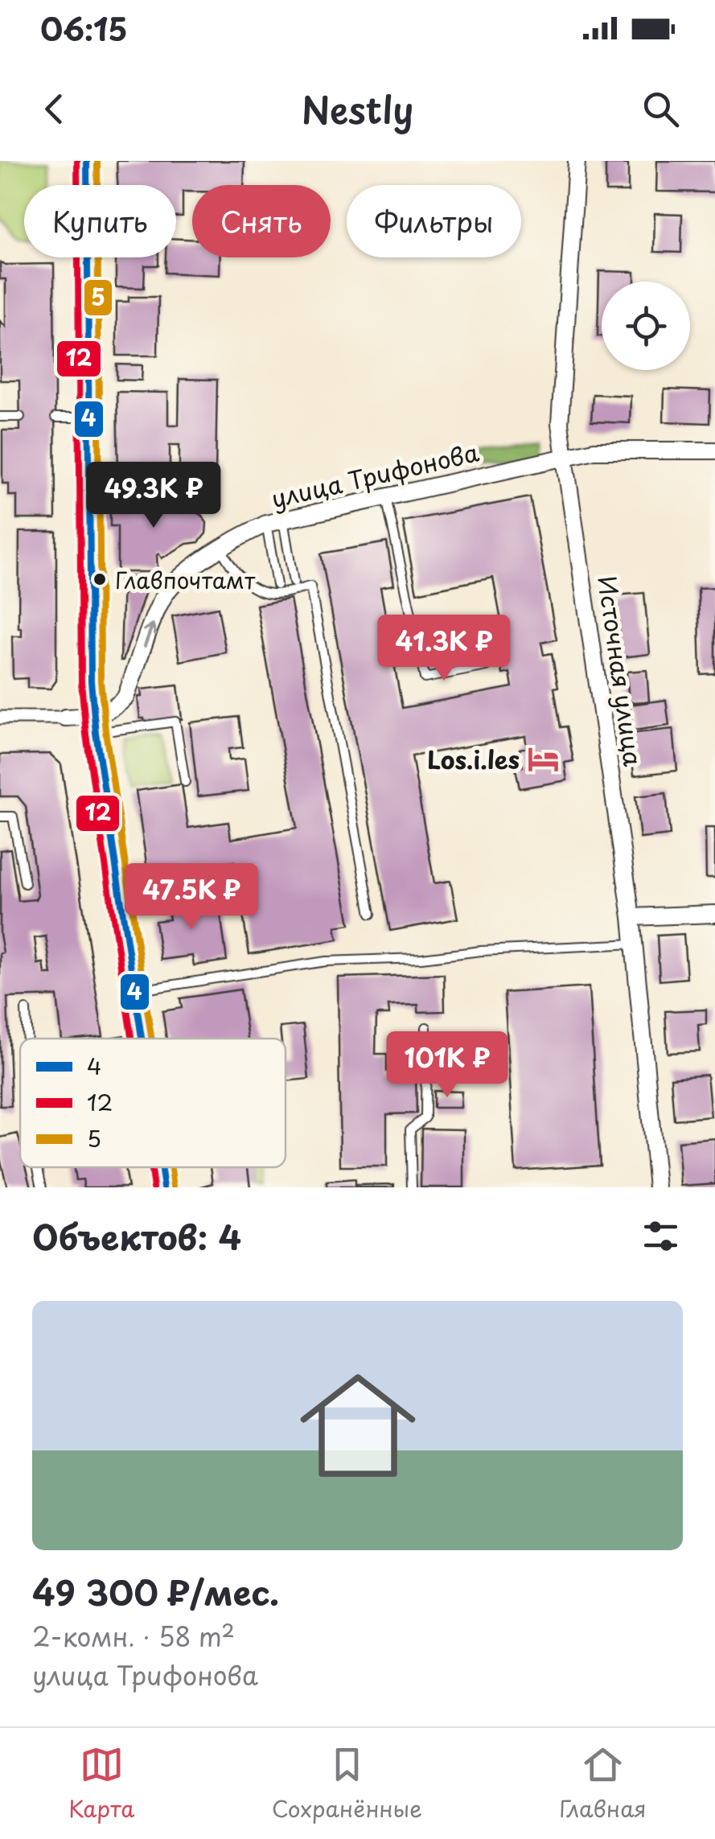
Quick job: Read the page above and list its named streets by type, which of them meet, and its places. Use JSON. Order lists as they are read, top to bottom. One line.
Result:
{"streets":{"street":["улица Трифонова","Источная улица"]},"crossings":[["улица Трифонова","Источная улица"]],"places":{"other":["Главпочтамт"],"hotel":["Los.i.les"]},"lines":["transit line 4","transit line 12","transit line 5"],"legend":["4","12","5"],"page":{"status":"06:15","header":"Nestly","chip":["Купить","Снять","Фильтры"],"price":["49.3K ₽","41.3K ₽","47.5K ₽","101K ₽"],"heading":"Объектов: 4","list":[{"name":"49 300 ₽/мес.","note":"2-комн. · 58 m² · улица Трифонова"}],"tabs":["Карта","Сохранённые","Главная"]}}
